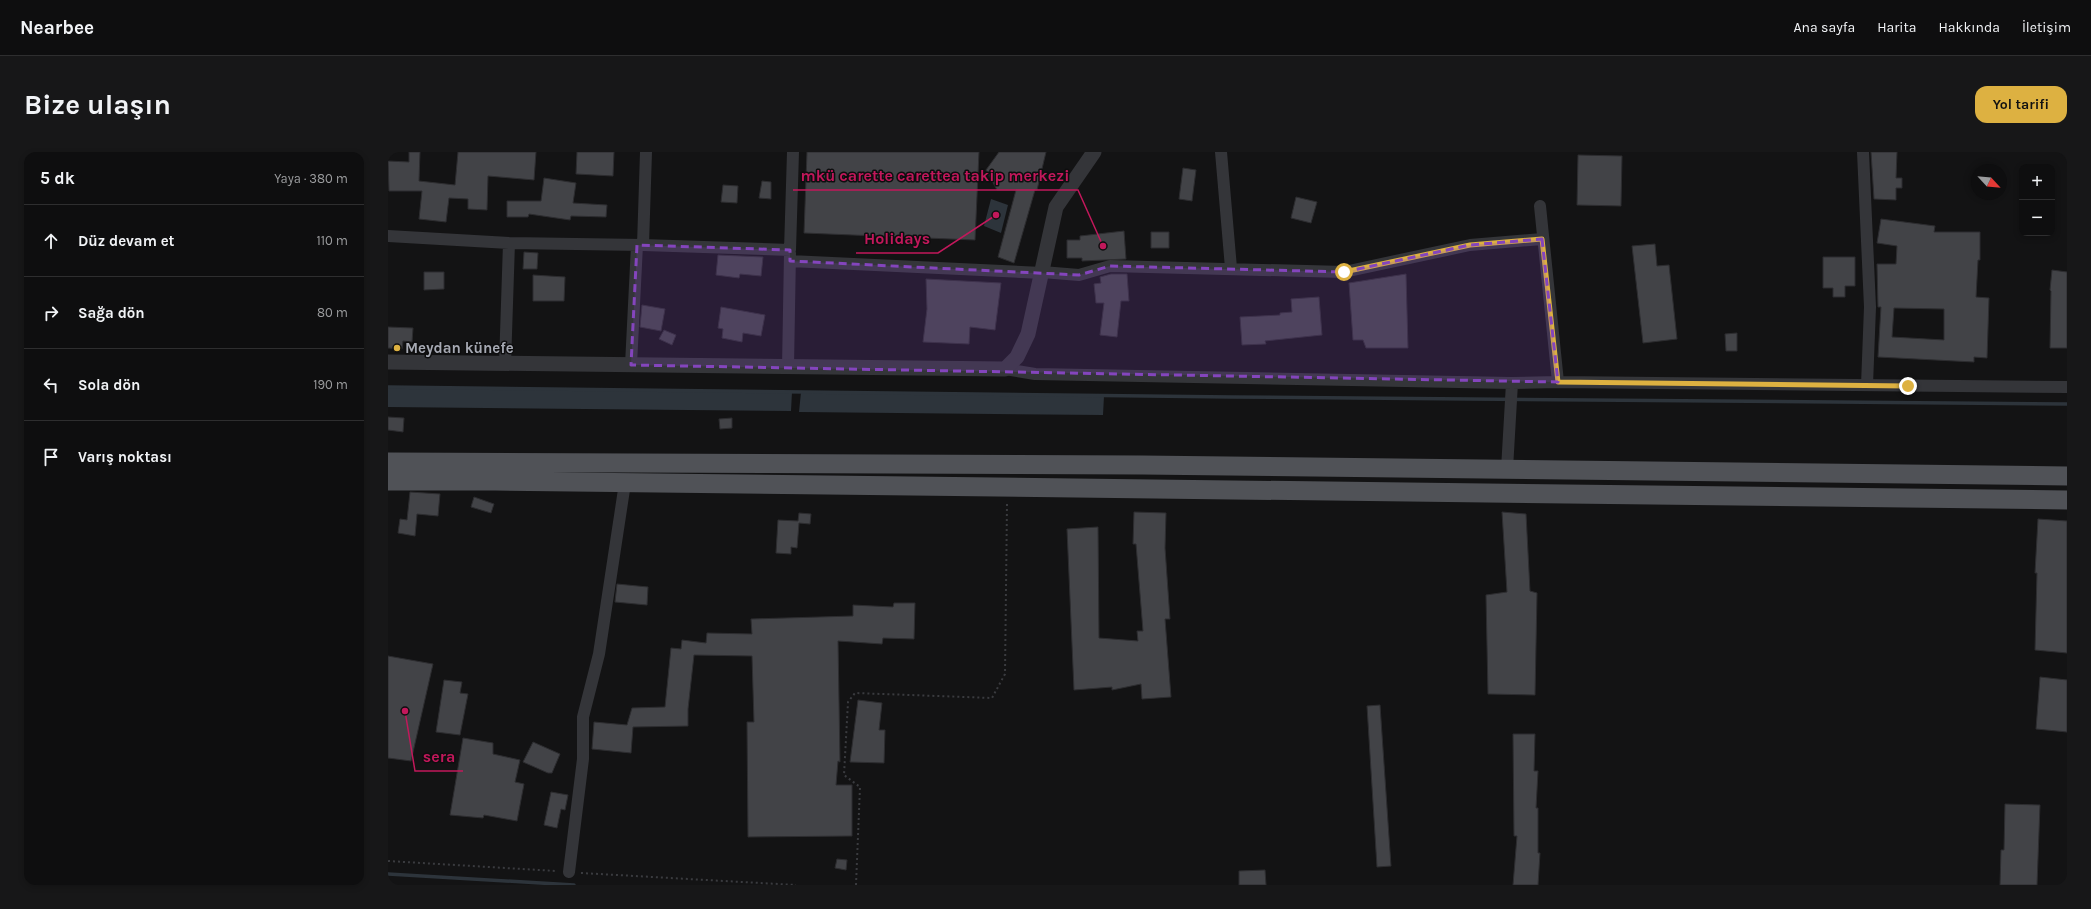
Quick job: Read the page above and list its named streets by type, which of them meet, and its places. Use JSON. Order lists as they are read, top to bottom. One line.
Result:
{"places":["Holidays","mkü carette carettea takip merkezi","Meydan künefe","sera"],"north":"bottom right","page":{"header":"Nearbee","nav":["Ana sayfa","Harita","Hakkında","İletişim"],"buttons":"Yol tarifi","title":"Bize ulaşın","heading":["5 dk","Yaya · 380 m"],"map_buttons":["+","−"],"list":[["Düz devam et","110 m"],["Sağa dön","80 m"],["Sola dön","190 m"],"Varış noktası"]}}
